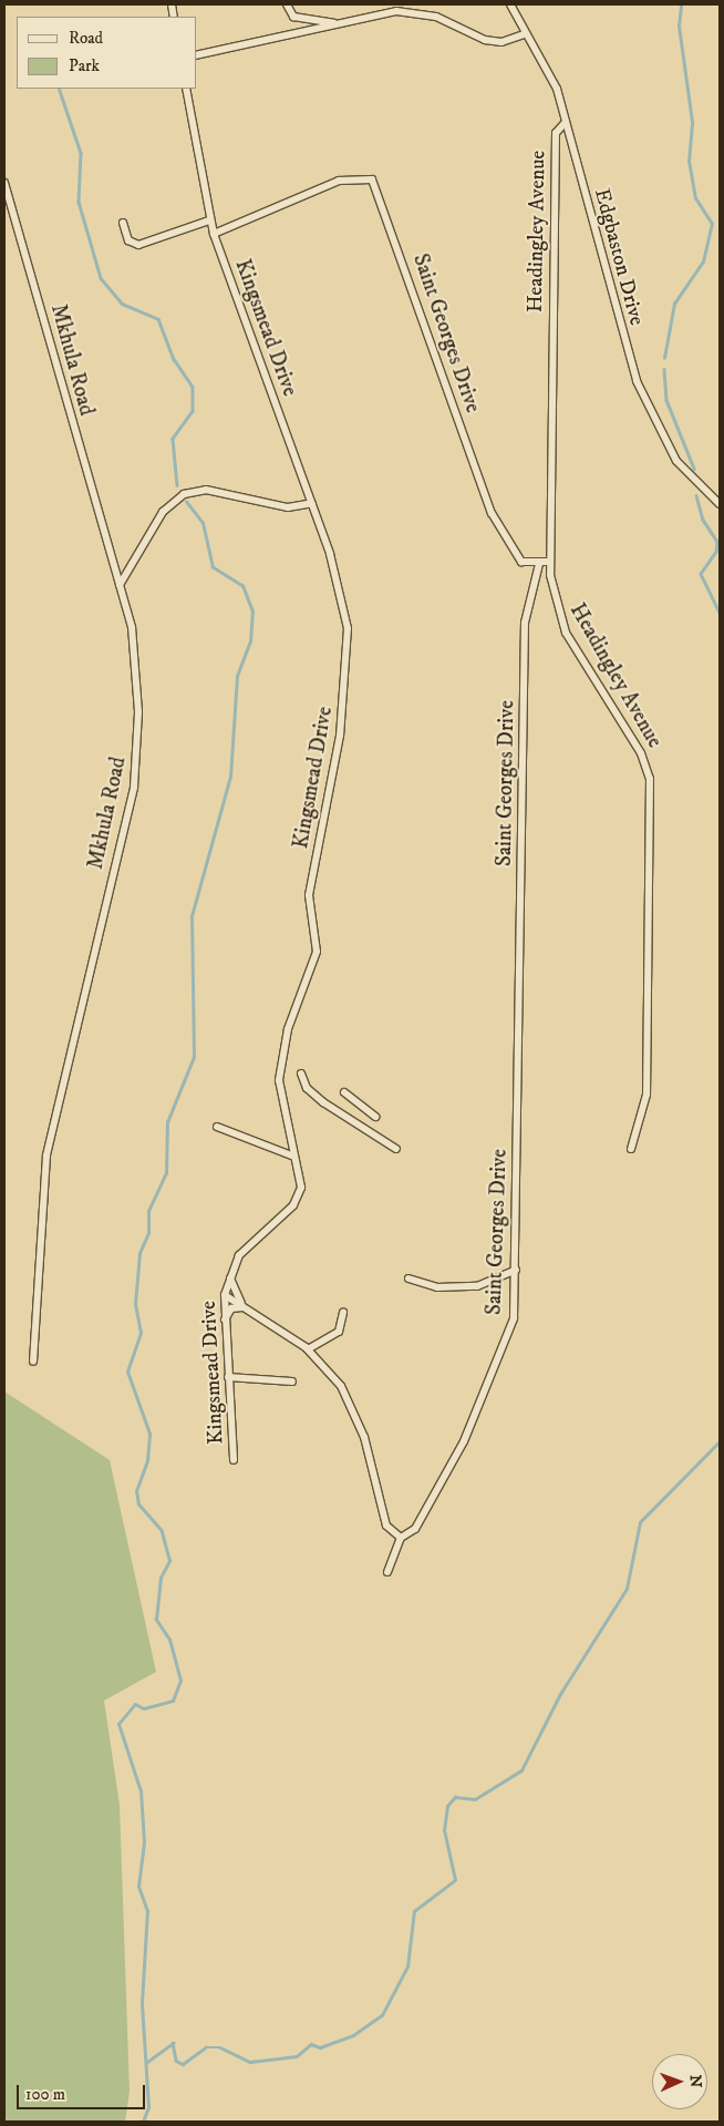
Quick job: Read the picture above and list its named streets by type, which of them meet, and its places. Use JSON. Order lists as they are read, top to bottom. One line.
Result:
{"streets":{"street":["Headingley Avenue","Edgbaston Drive","Kingsmead Drive","Saint Georges Drive","Mkhula Road"]},"crossings":[["Headingley Avenue","Edgbaston Drive"],["Kingsmead Drive","Saint Georges Drive"]],"legend":["Road","Park"],"scale_bar":"100 m","north":"right"}
